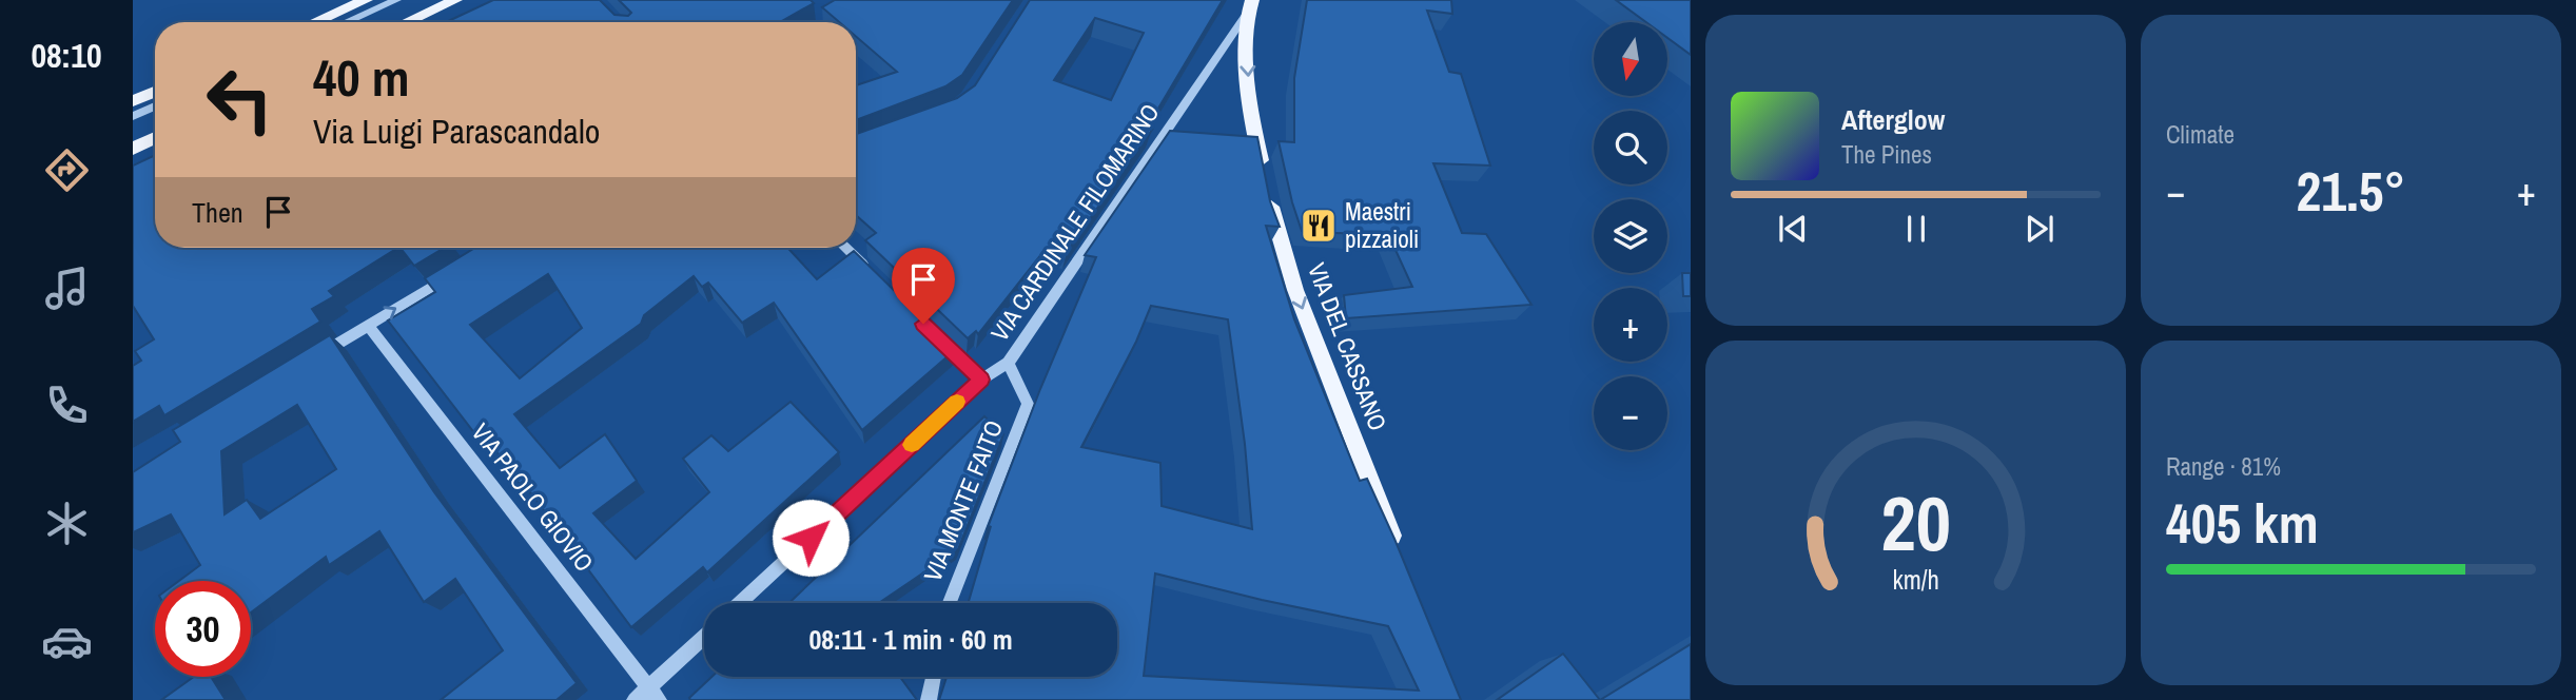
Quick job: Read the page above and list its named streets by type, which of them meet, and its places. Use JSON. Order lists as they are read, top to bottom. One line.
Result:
{"streets":{"main road":["VIA DEL CASSANO"],"street":["VIA CARDINALE FILOMARINO","VIA PAOLO GIOVIO","VIA MONTE FAITO"]},"crossings":[["VIA CARDINALE FILOMARINO","VIA DEL CASSANO"],["VIA CARDINALE FILOMARINO","VIA MONTE FAITO"]],"one_way":["VIA DEL CASSANO"],"places":{"restaurant":["Maestri pizzaioli"]},"north":"bottom","page":{"tabs":"08:10","tile":["Climate",["Range · 81%","405 km"]],"map_buttons":["+","−"],"turn":["40 m","Via Luigi Parascandalo"],"song":["Afterglow","The Pines"],"heat":["−","21.5°","+"],"then":"Then","limit":"30","trip":"08:11 · 1 min · 60 m","gauge":["20","km/h"]}}
